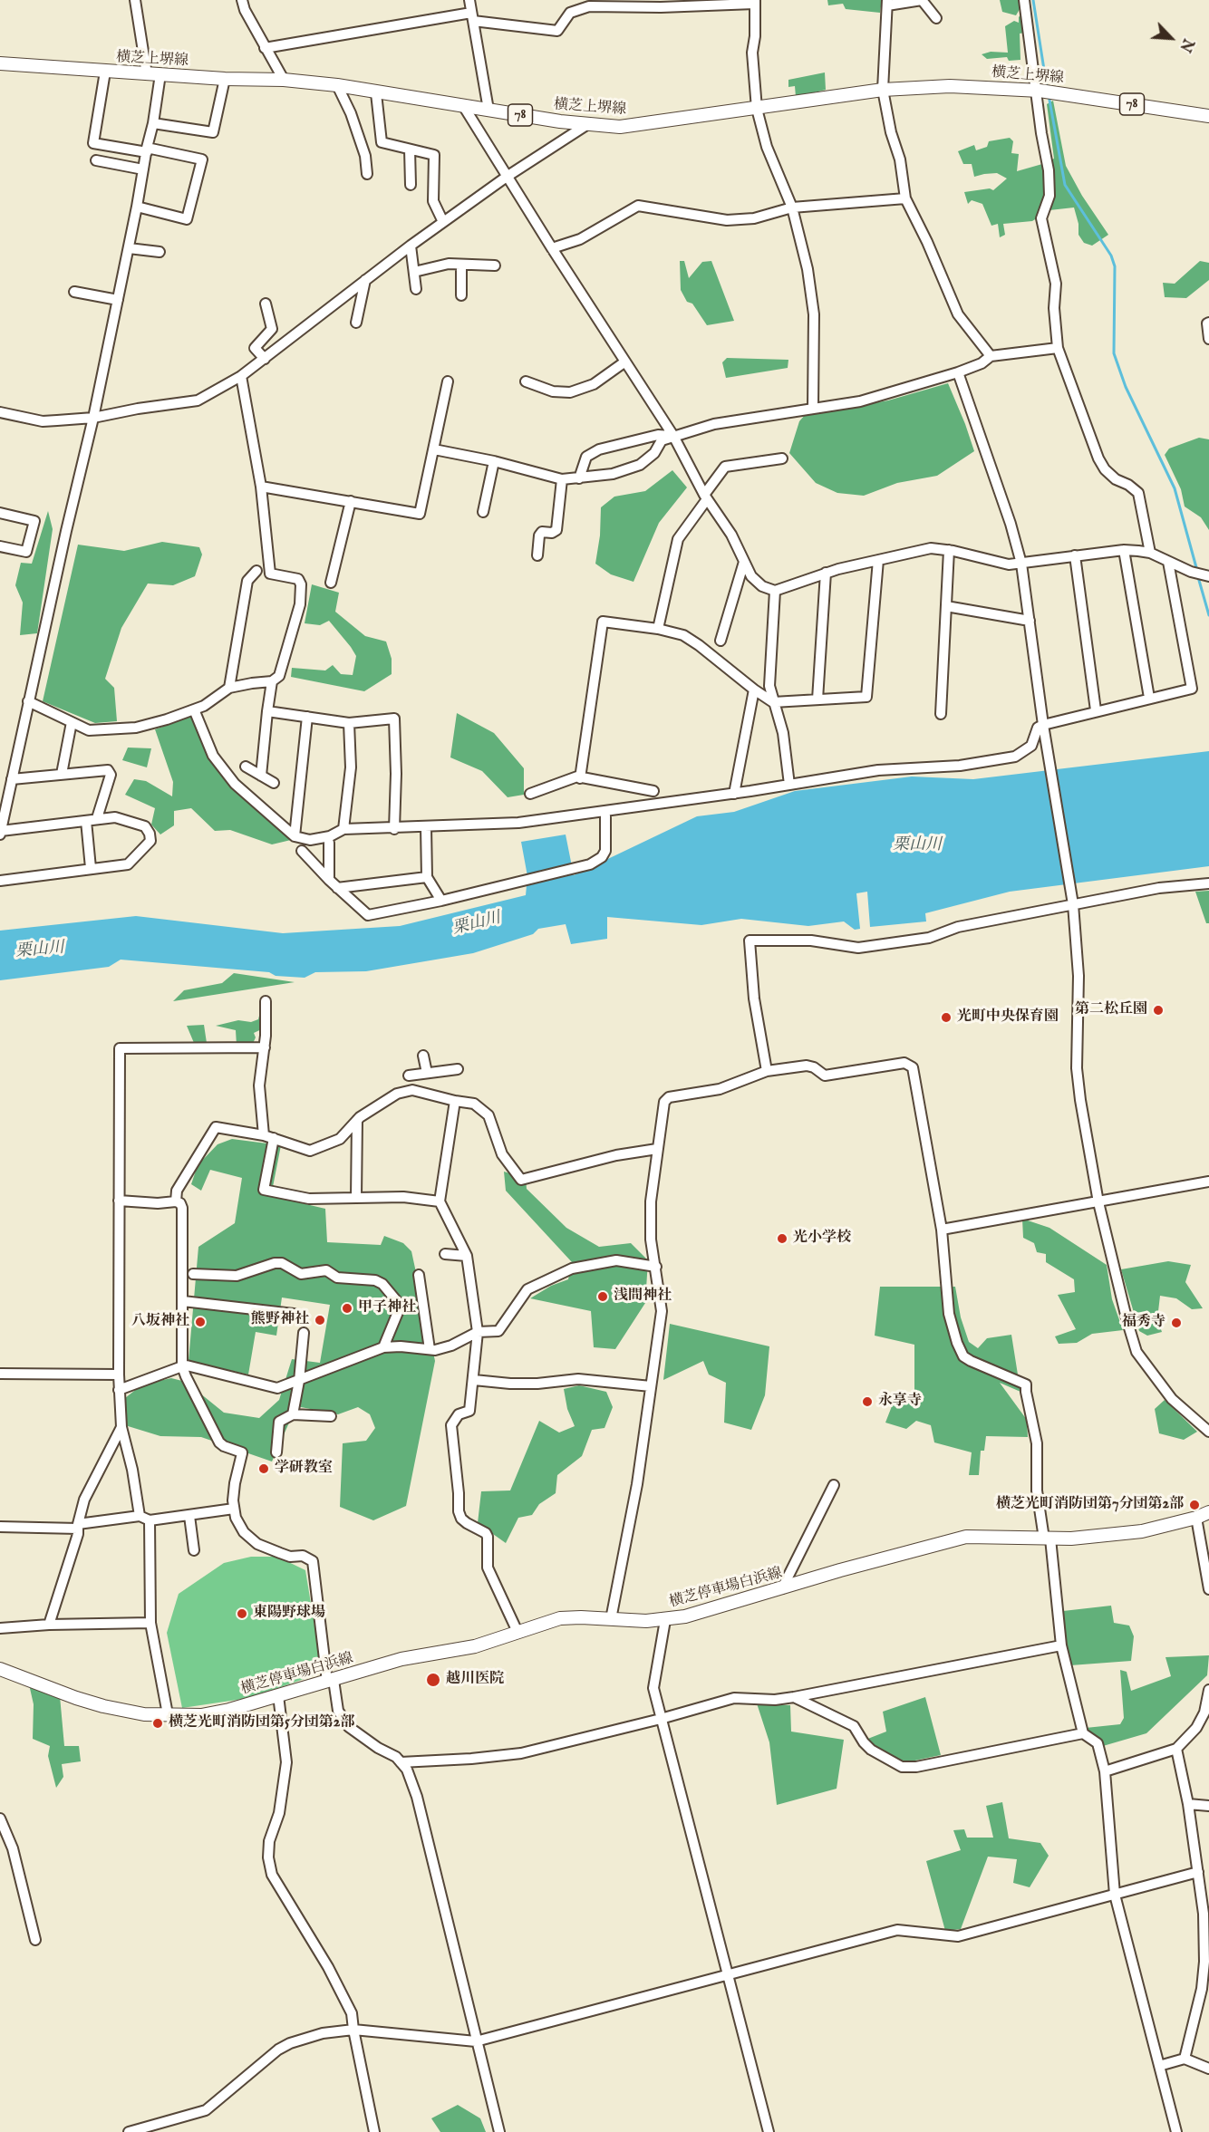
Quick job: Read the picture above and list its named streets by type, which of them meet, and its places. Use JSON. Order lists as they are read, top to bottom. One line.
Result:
{"streets":{"main road":["横芝上堺線","78","横芝停車場白浜線"]},"water":["栗山川"],"places":["第二松丘園","光町中央保育園","光小学校","浅間神社","甲子神社","熊野神社","八坂神社","福秀寺","永享寺","学研教室","横芝光町消防団第7分団第2部","東陽野球場","越川医院","横芝光町消防団第5分団第2部"],"north":"bottom right"}
